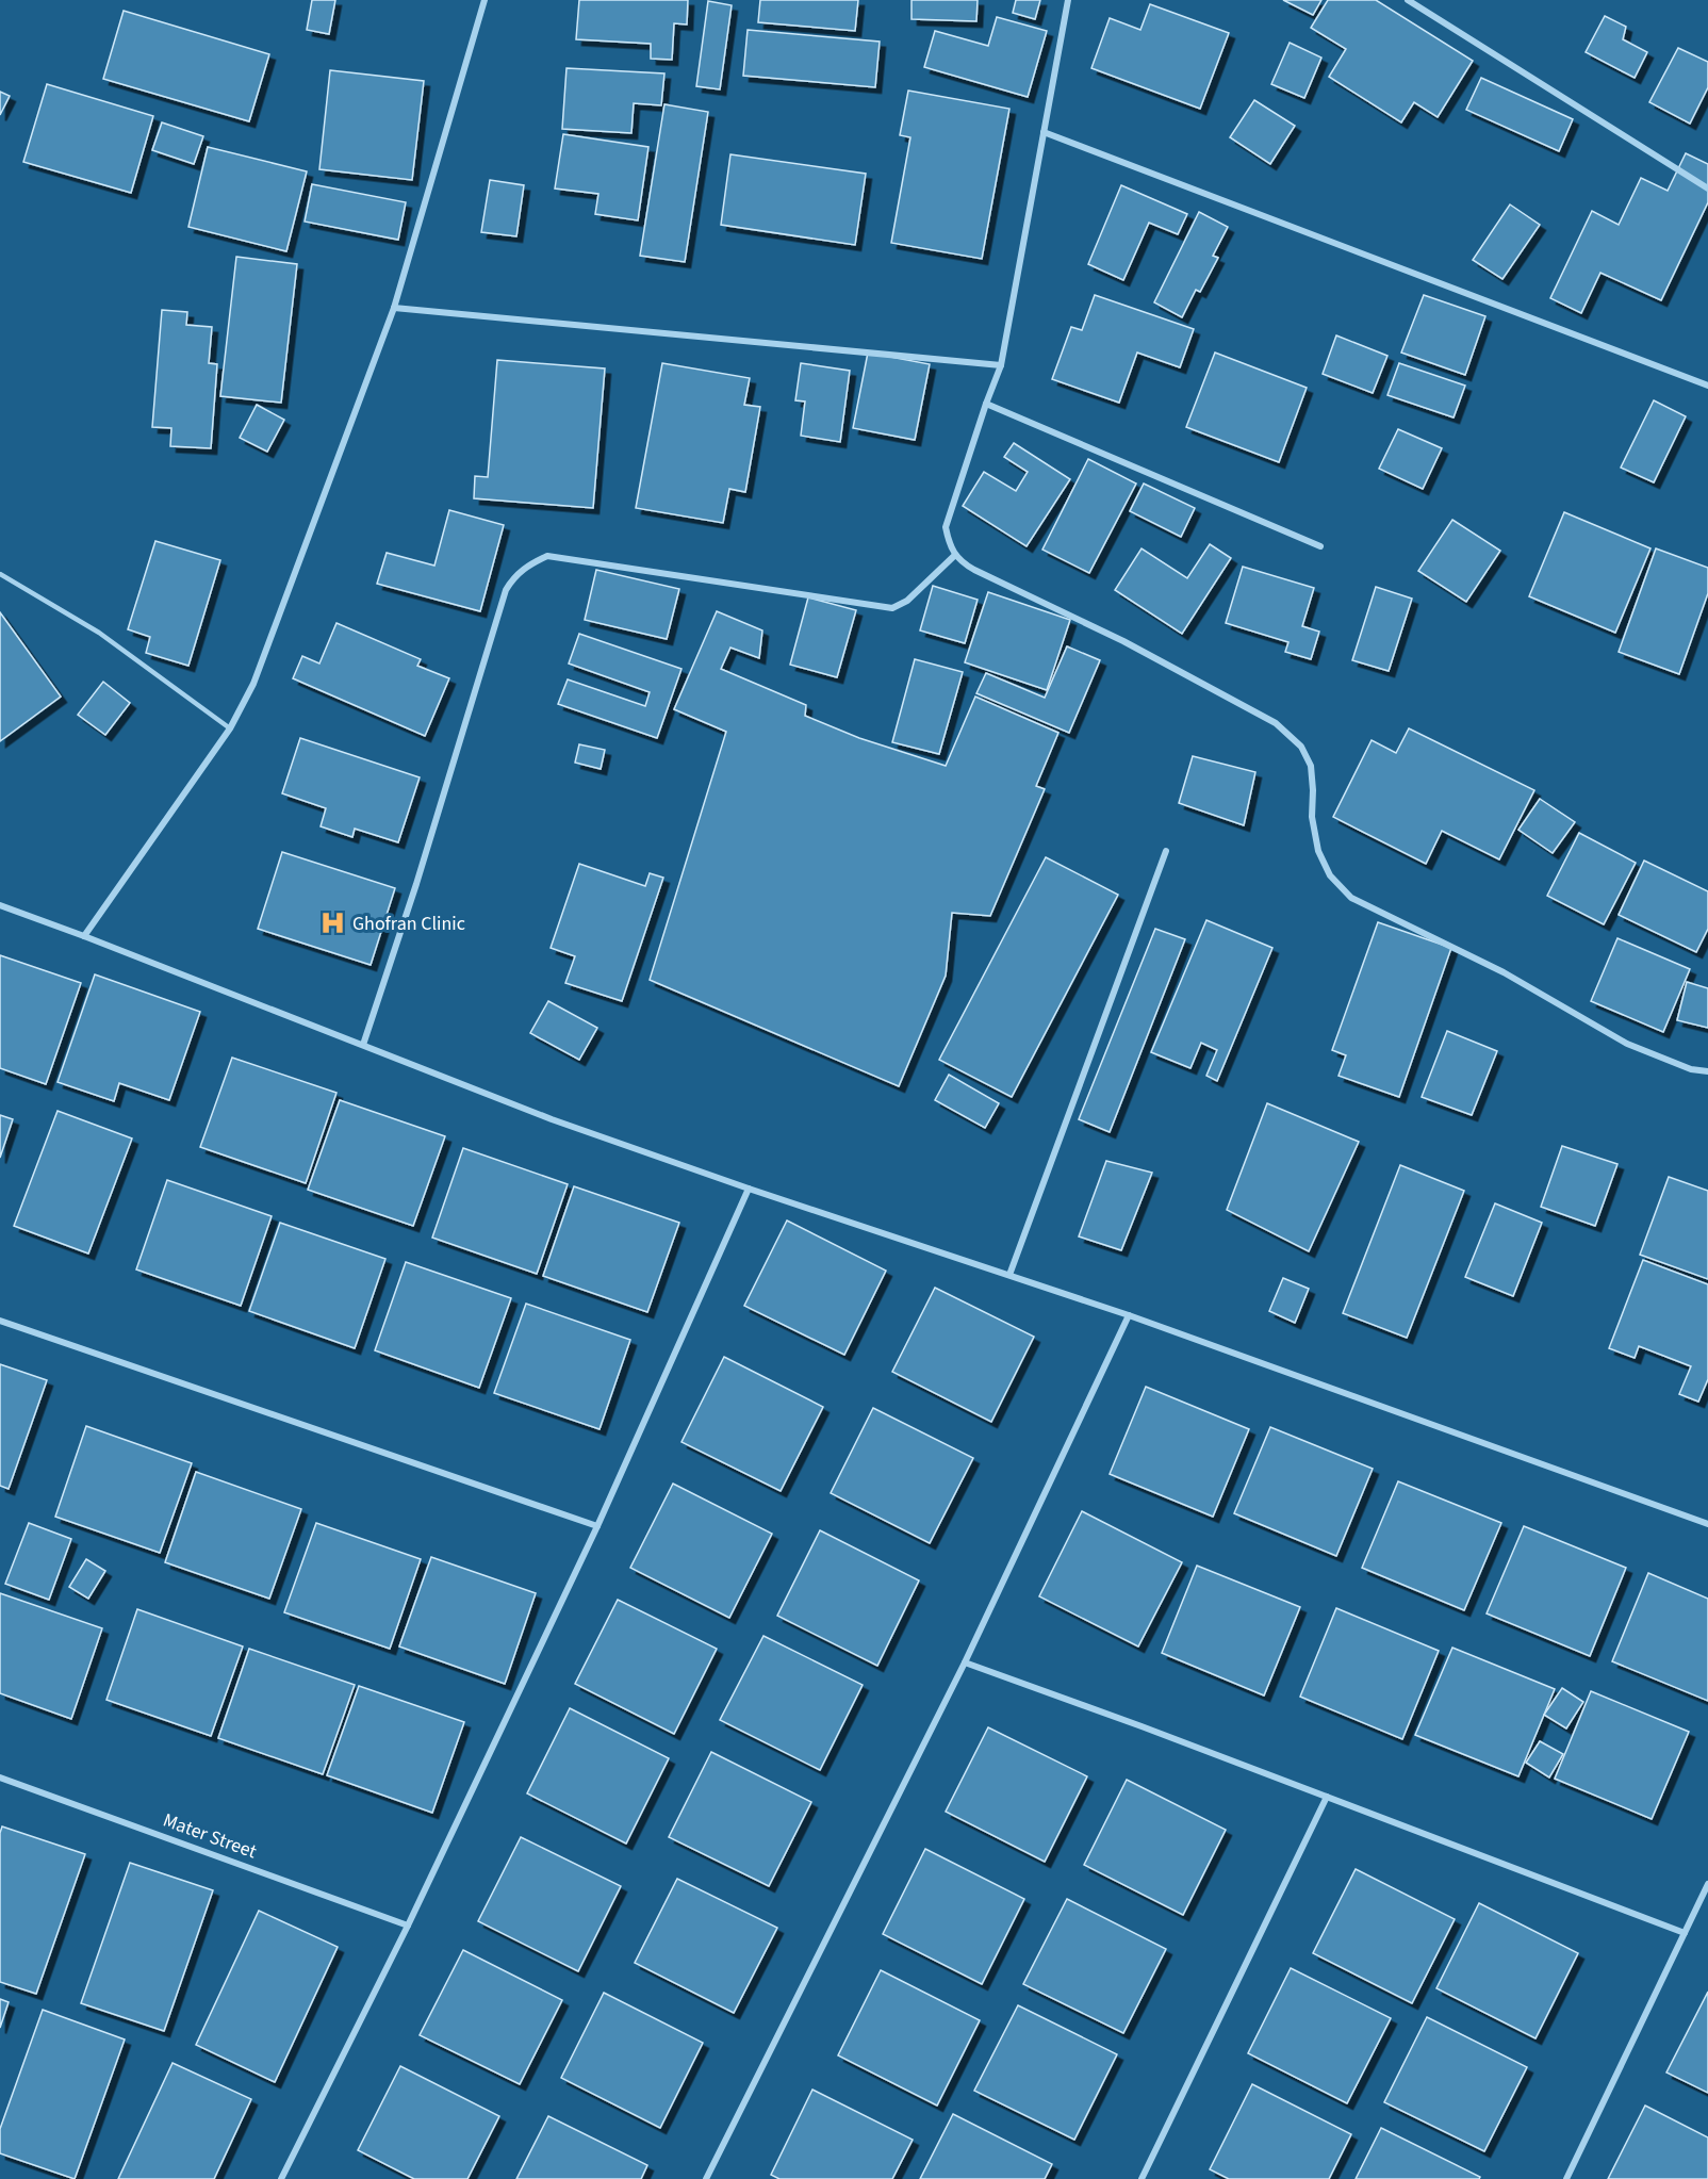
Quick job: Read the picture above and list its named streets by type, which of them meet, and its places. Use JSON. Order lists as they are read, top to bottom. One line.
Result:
{"streets":{"street":["Mater Street"]},"places":{"hospital":["Ghofran Clinic"]}}
